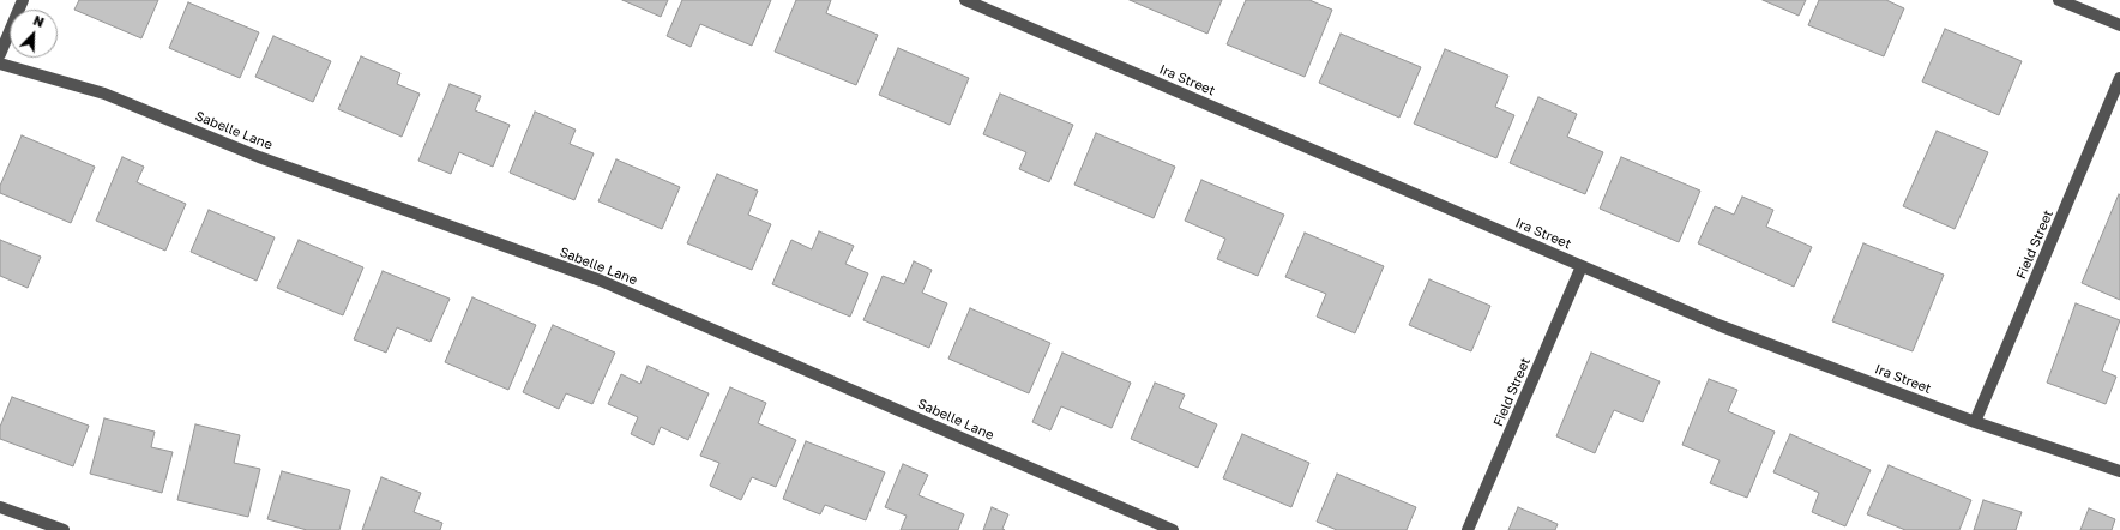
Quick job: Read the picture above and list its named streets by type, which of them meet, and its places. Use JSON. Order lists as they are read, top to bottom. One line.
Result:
{"streets":{"street":["Ira Street","Sabelle Lane","Field Street"]},"crossings":[["Ira Street","Field Street"]],"north":"top right"}
